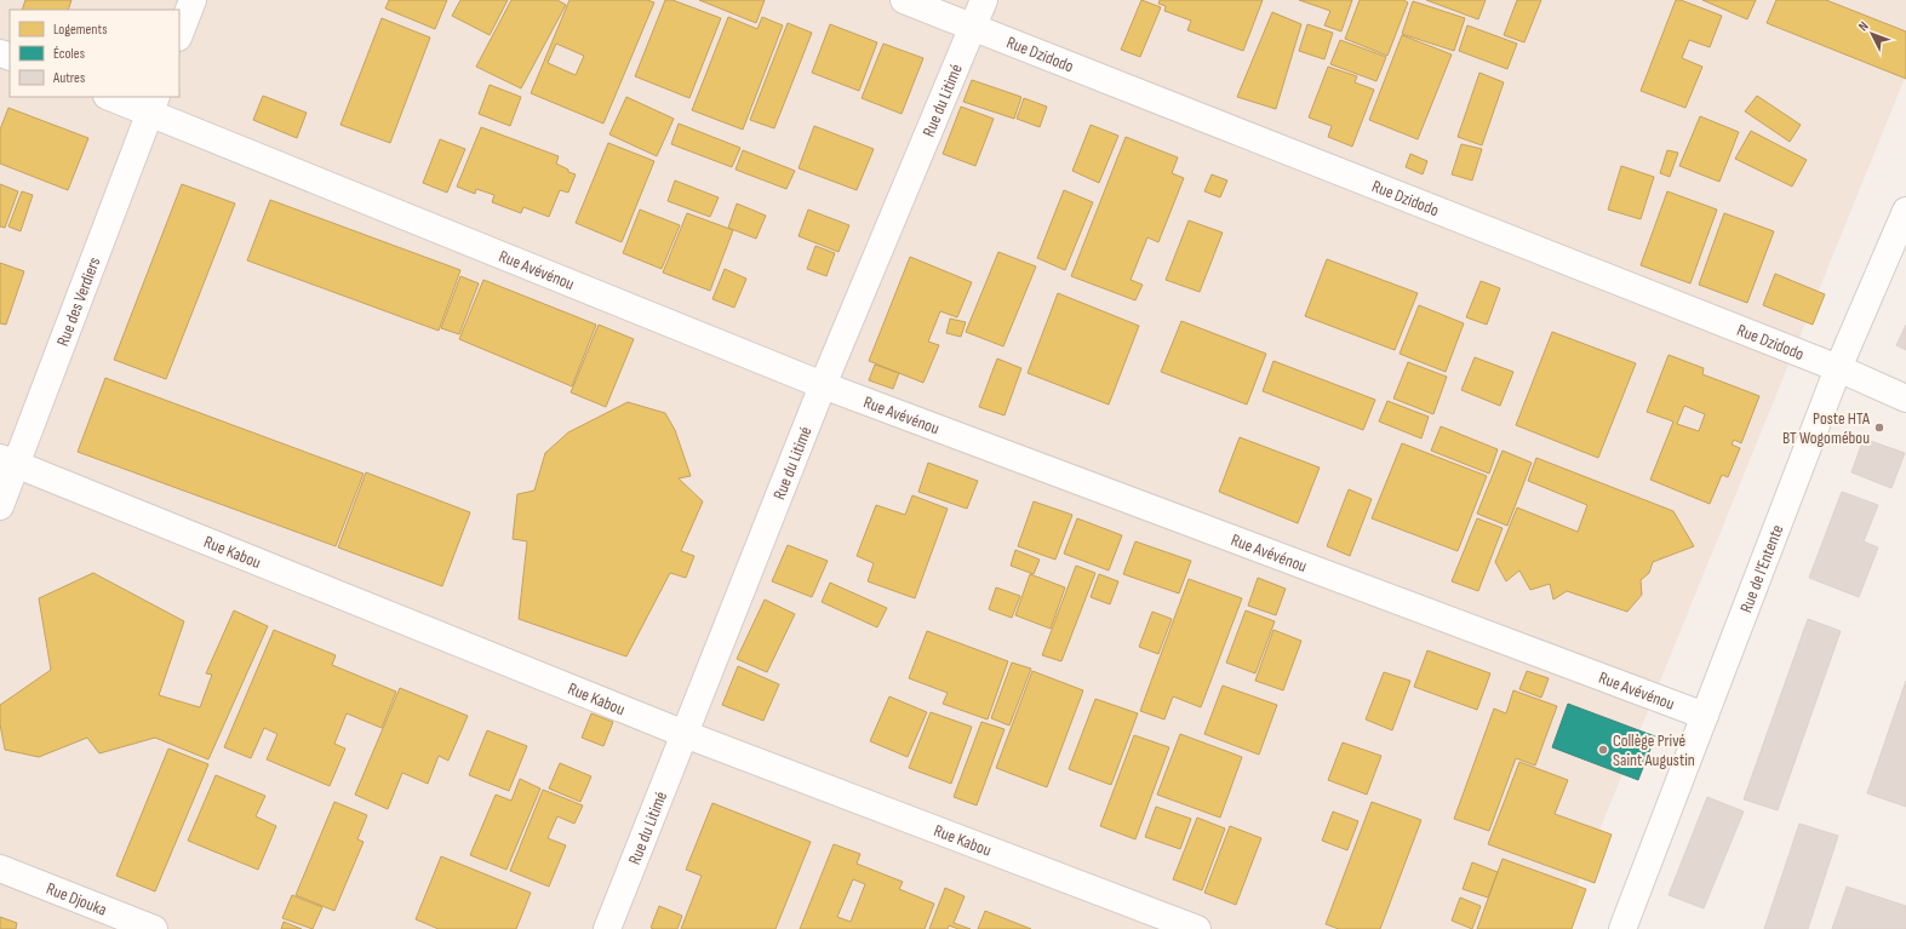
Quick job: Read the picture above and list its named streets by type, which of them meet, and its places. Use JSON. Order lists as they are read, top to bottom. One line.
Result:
{"streets":{"street":["Rue Dzidodo","Rue du Litimé","Rue Avévénou","Rue des Verdiers","Rue Kabou","Rue de l'Entente","Rue Djouka"]},"crossings":[["Rue Dzidodo","Rue du Litimé"],["Rue Dzidodo","Rue de l'Entente"],["Rue du Litimé","Rue Avévénou"],["Rue du Litimé","Rue Kabou"],["Rue Avévénou","Rue des Verdiers"],["Rue Avévénou","Rue de l'Entente"],["Rue des Verdiers","Rue Kabou"]],"places":["Poste HTA BT Wogomébou","Collège Privé Saint Augustin"],"legend":["Logements","Écoles","Autres"],"north":"top left"}
